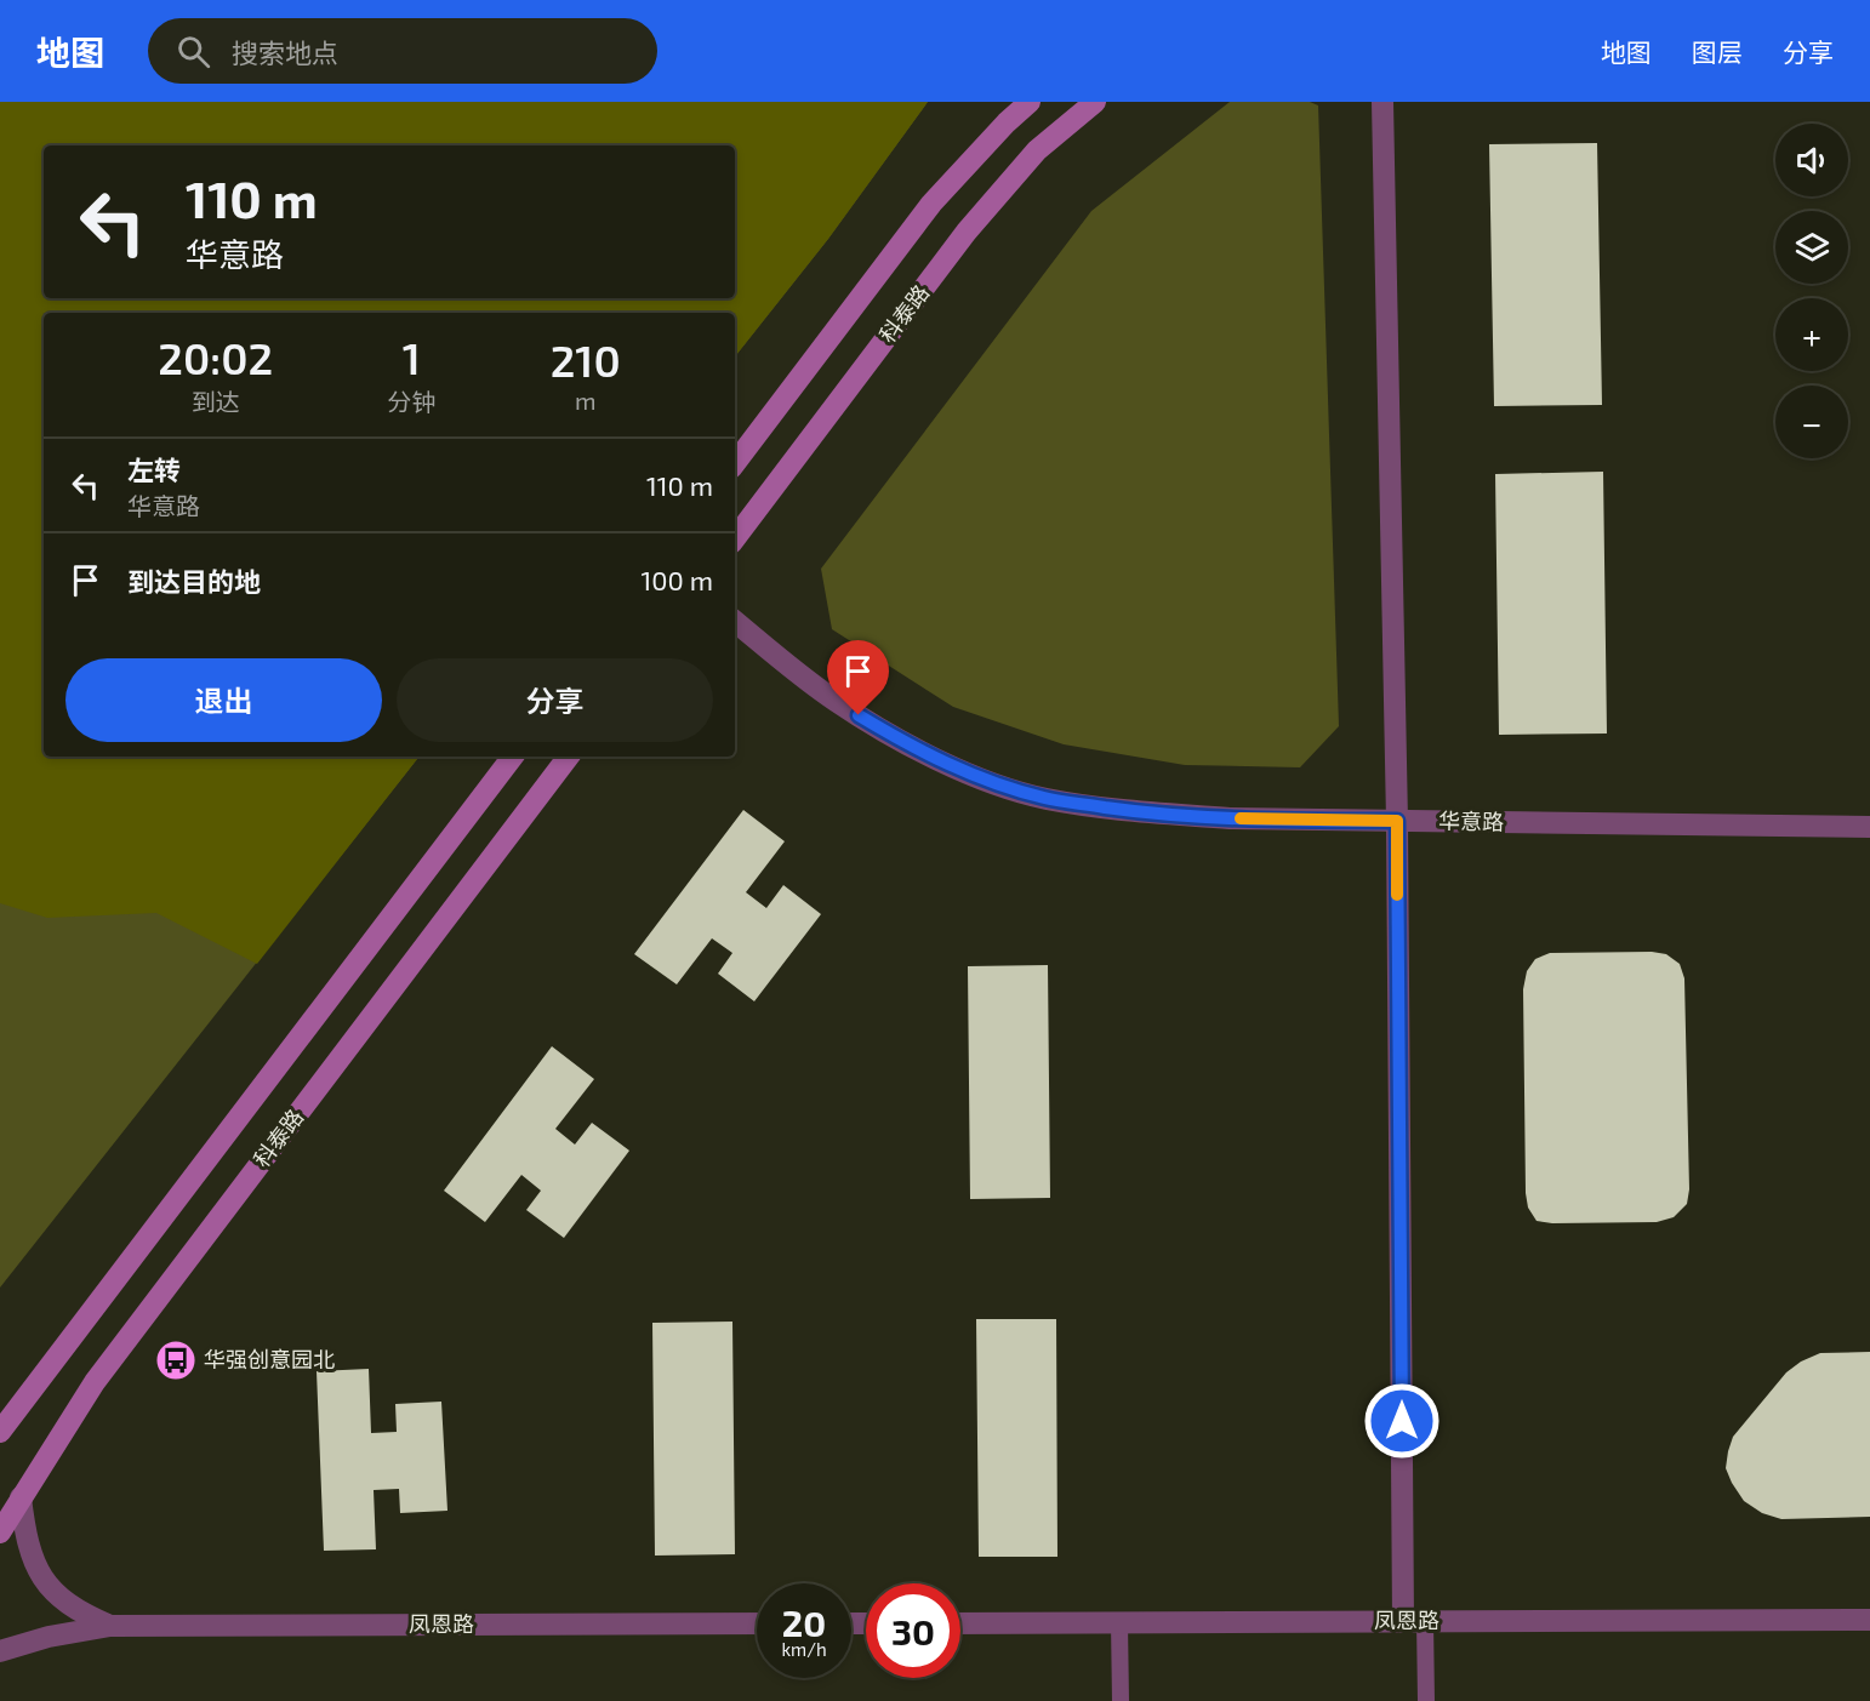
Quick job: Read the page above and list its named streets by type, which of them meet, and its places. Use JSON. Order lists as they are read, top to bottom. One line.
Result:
{"streets":{"main road":["科泰路"],"street":["华意路","凤恩路"]},"crossings":[["科泰路","凤恩路"]],"places":{"bus stop":["华强创意园北"]},"page":{"header":"地图","search":"搜索地点","nav":["地图","图层","分享"],"map_buttons":["+","−"],"turn":["110 m","华意路"],"eta":["20:02","到达","1","分钟","210","m"],"list":[{"name":"左转","note":"华意路","value":"110 m"},{"name":"到达目的地","value":"100 m"}],"buttons":["退出","分享"],"speed":"20 km/h","limit":"30"}}
